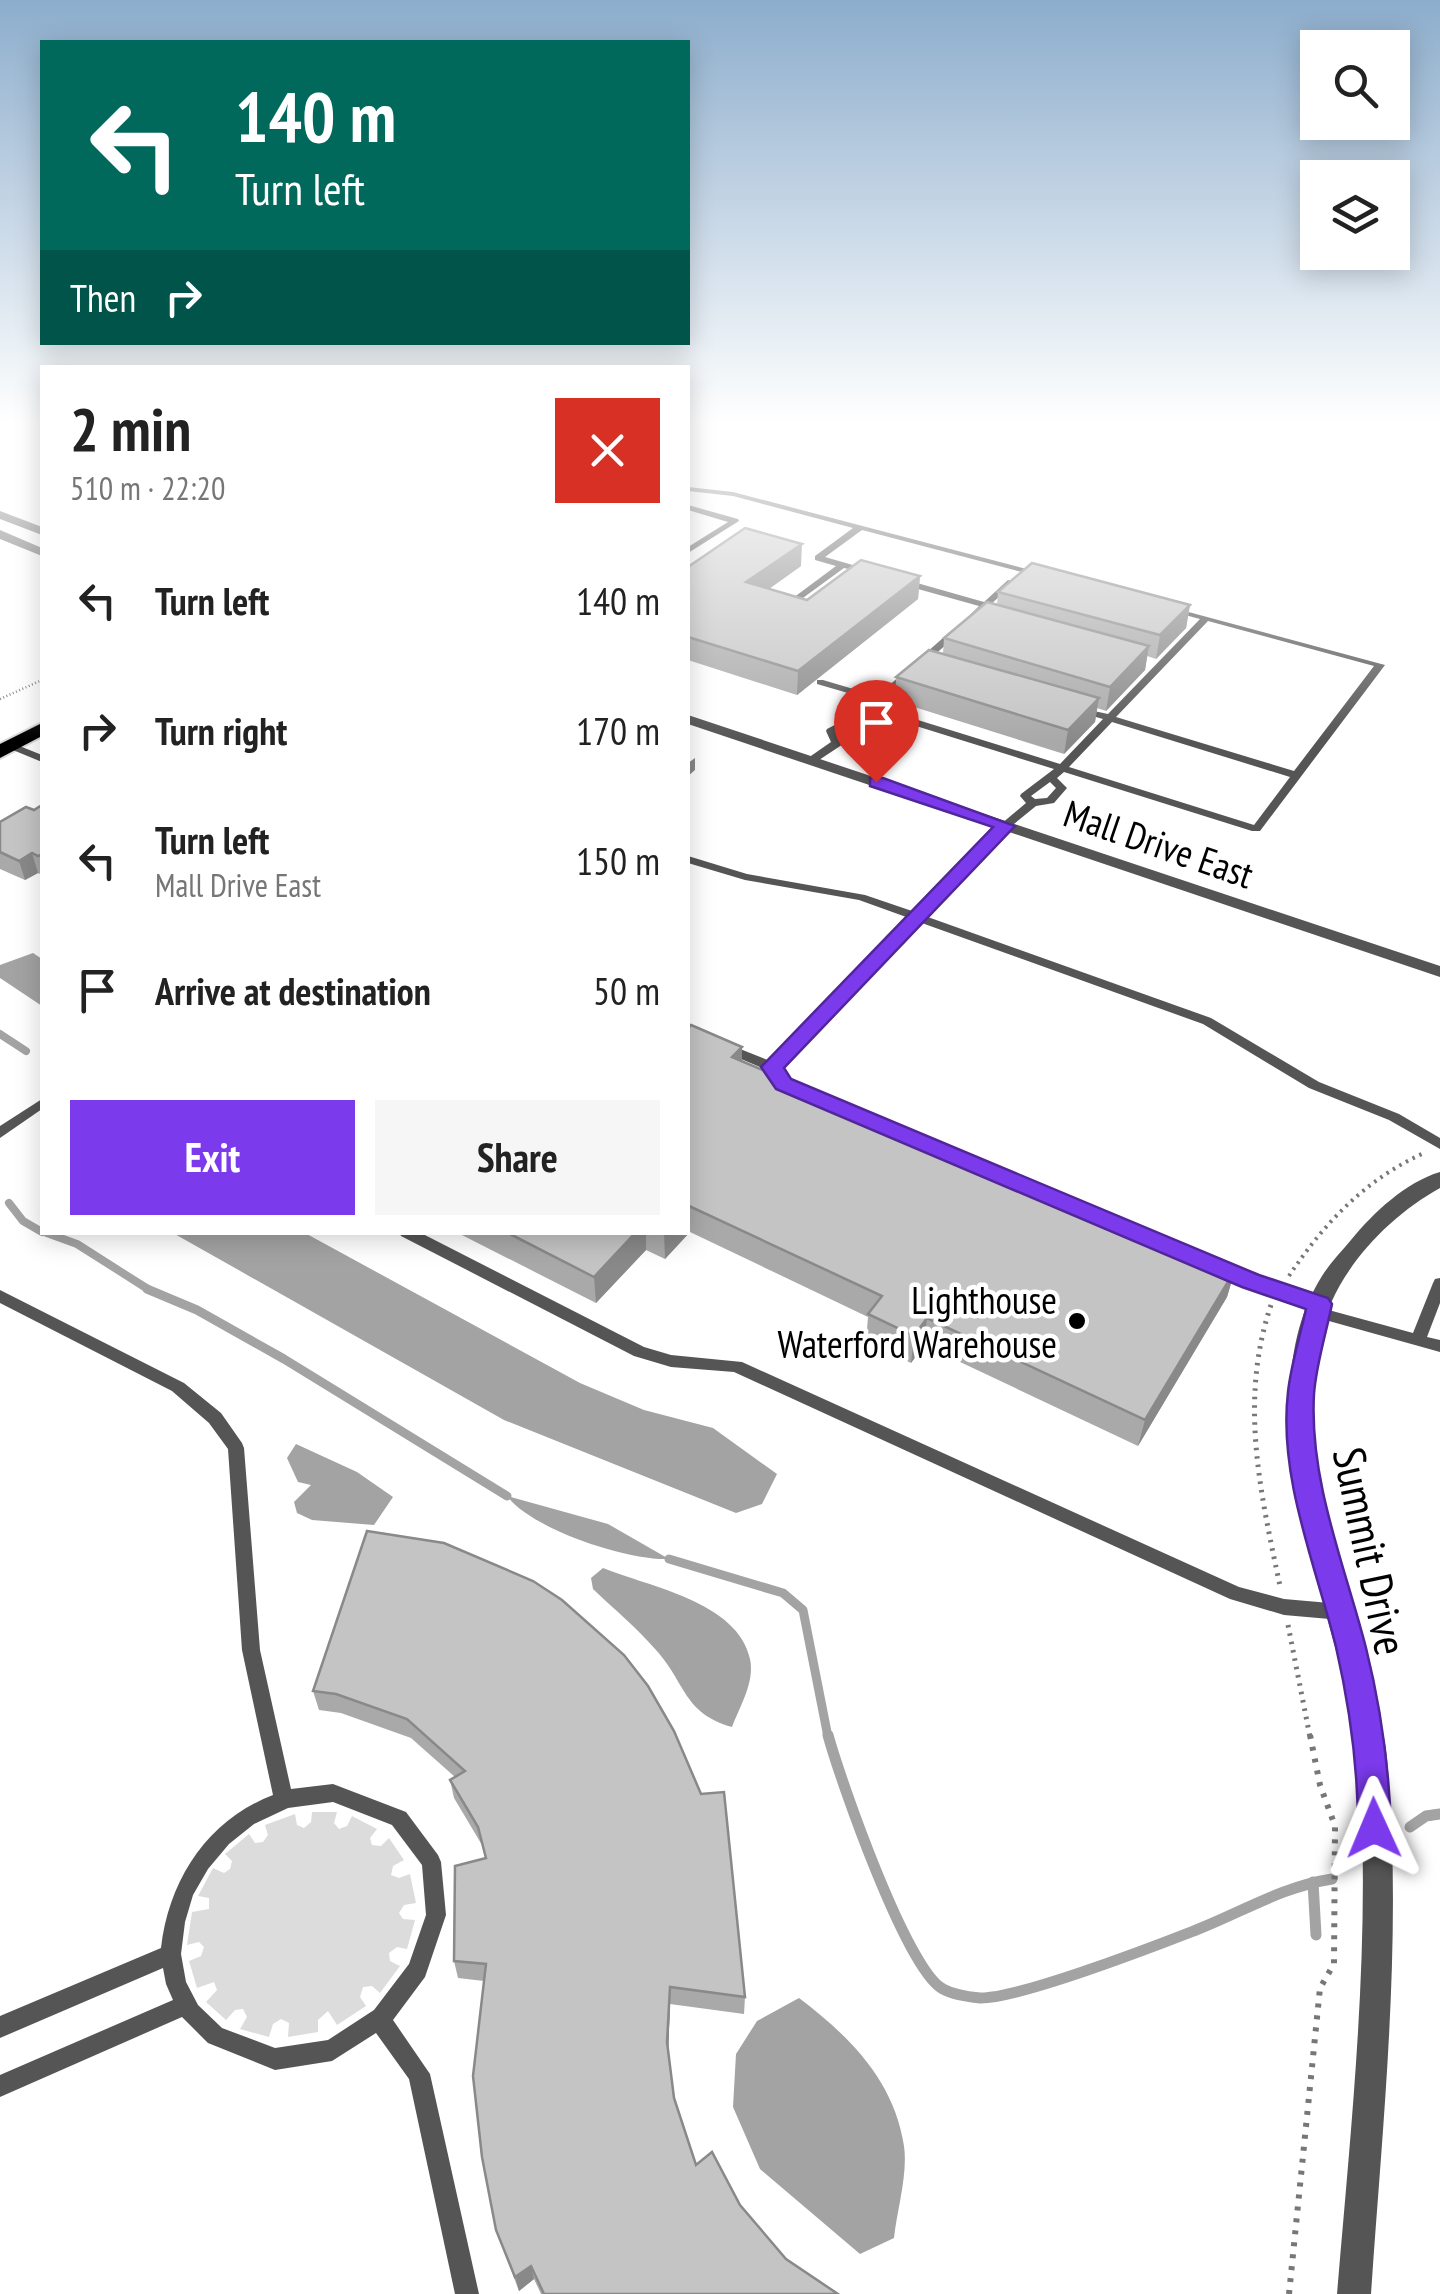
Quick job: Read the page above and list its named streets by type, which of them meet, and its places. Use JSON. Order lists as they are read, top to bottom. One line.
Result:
{"streets":{"street":["Mall Drive East","Summit Drive"]},"places":["Lighthouse Waterford Warehouse"],"page":{"turn":["140 m","Turn left"],"then":"Then","heading":["2 min","510 m · 22:20"],"list":[{"name":"Turn left","value":"140 m"},{"name":"Turn right","value":"170 m"},{"name":"Turn left","note":"Mall Drive East","value":"150 m"},{"name":"Arrive at destination","value":"50 m"}],"buttons":["Exit","Share"]}}
